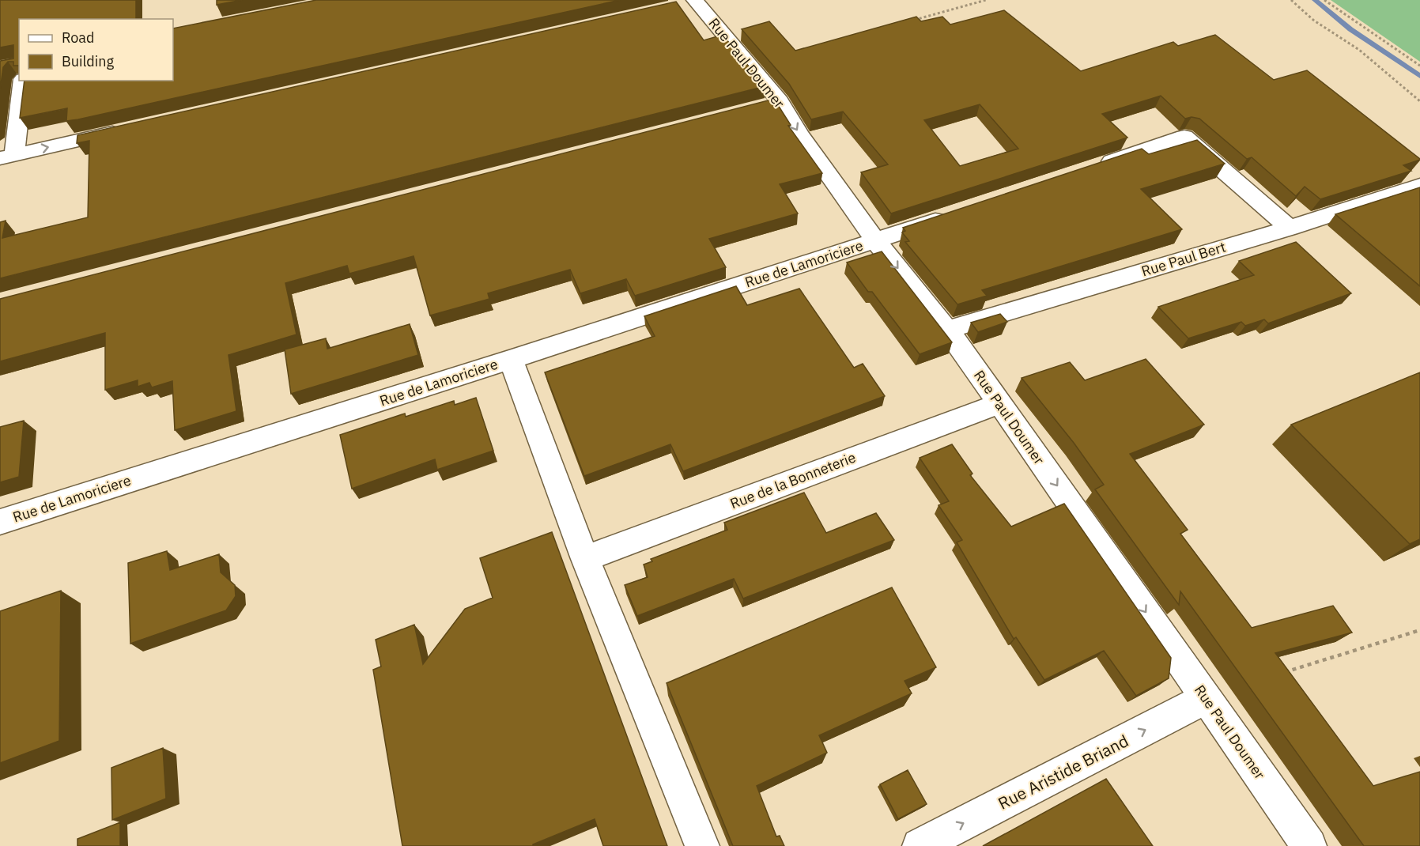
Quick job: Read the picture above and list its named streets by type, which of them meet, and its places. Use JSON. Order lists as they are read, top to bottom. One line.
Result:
{"streets":{"street":["Rue Paul Doumer","Rue Paul Bert","Rue de Lamoriciere","Rue de la Bonneterie","Rue Aristide Briand"]},"crossings":[["Rue Paul Doumer","Rue Paul Bert"],["Rue Paul Doumer","Rue de Lamoriciere"],["Rue Paul Doumer","Rue de la Bonneterie"],["Rue Paul Doumer","Rue Aristide Briand"]],"one_way":["Rue Paul Doumer","Rue Aristide Briand"],"legend":["Road","Building"]}
